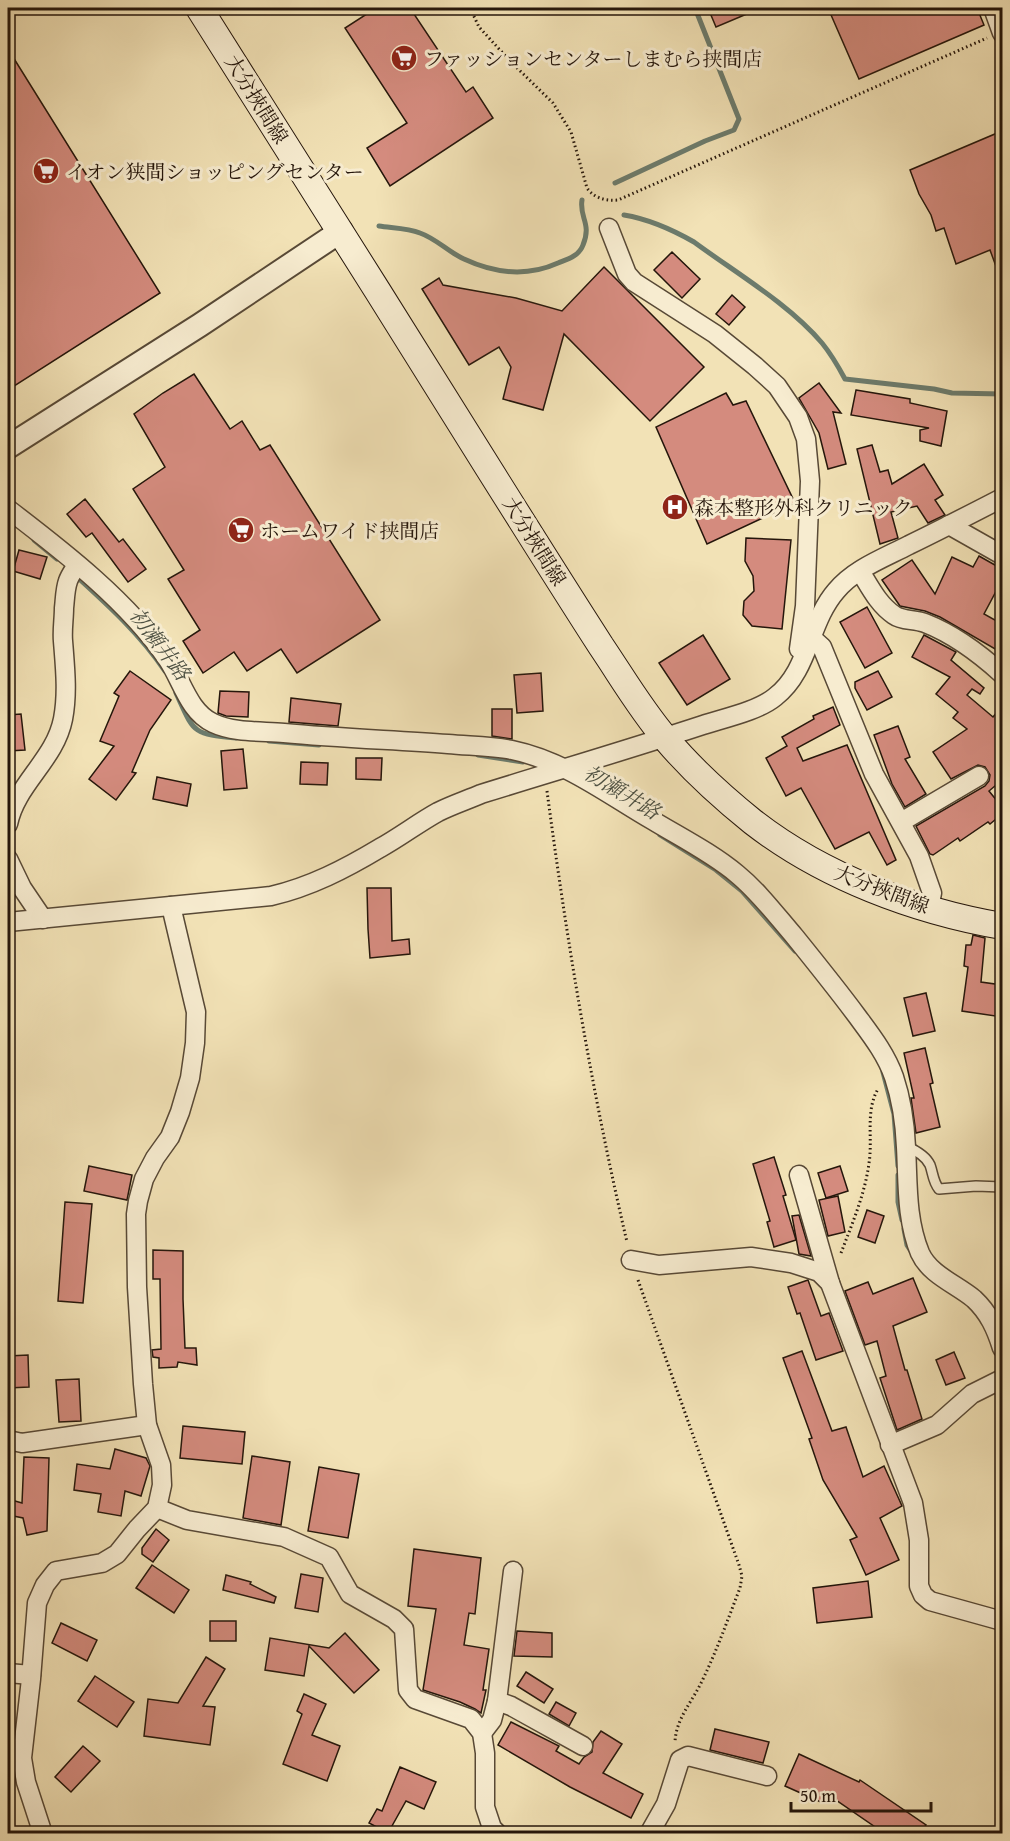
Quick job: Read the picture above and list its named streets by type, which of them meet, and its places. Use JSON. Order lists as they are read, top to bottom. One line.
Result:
{"streets":{"main road":["大分挾間線"]},"water":["初瀬井路"],"places":{"supermarket":["ファッションセンターしまむら挟間店","イオン狭間ショッピングセンター","ホームワイド挟間店"],"hospital":["森本整形外科クリニック"]},"scale_bar":"50 m"}
